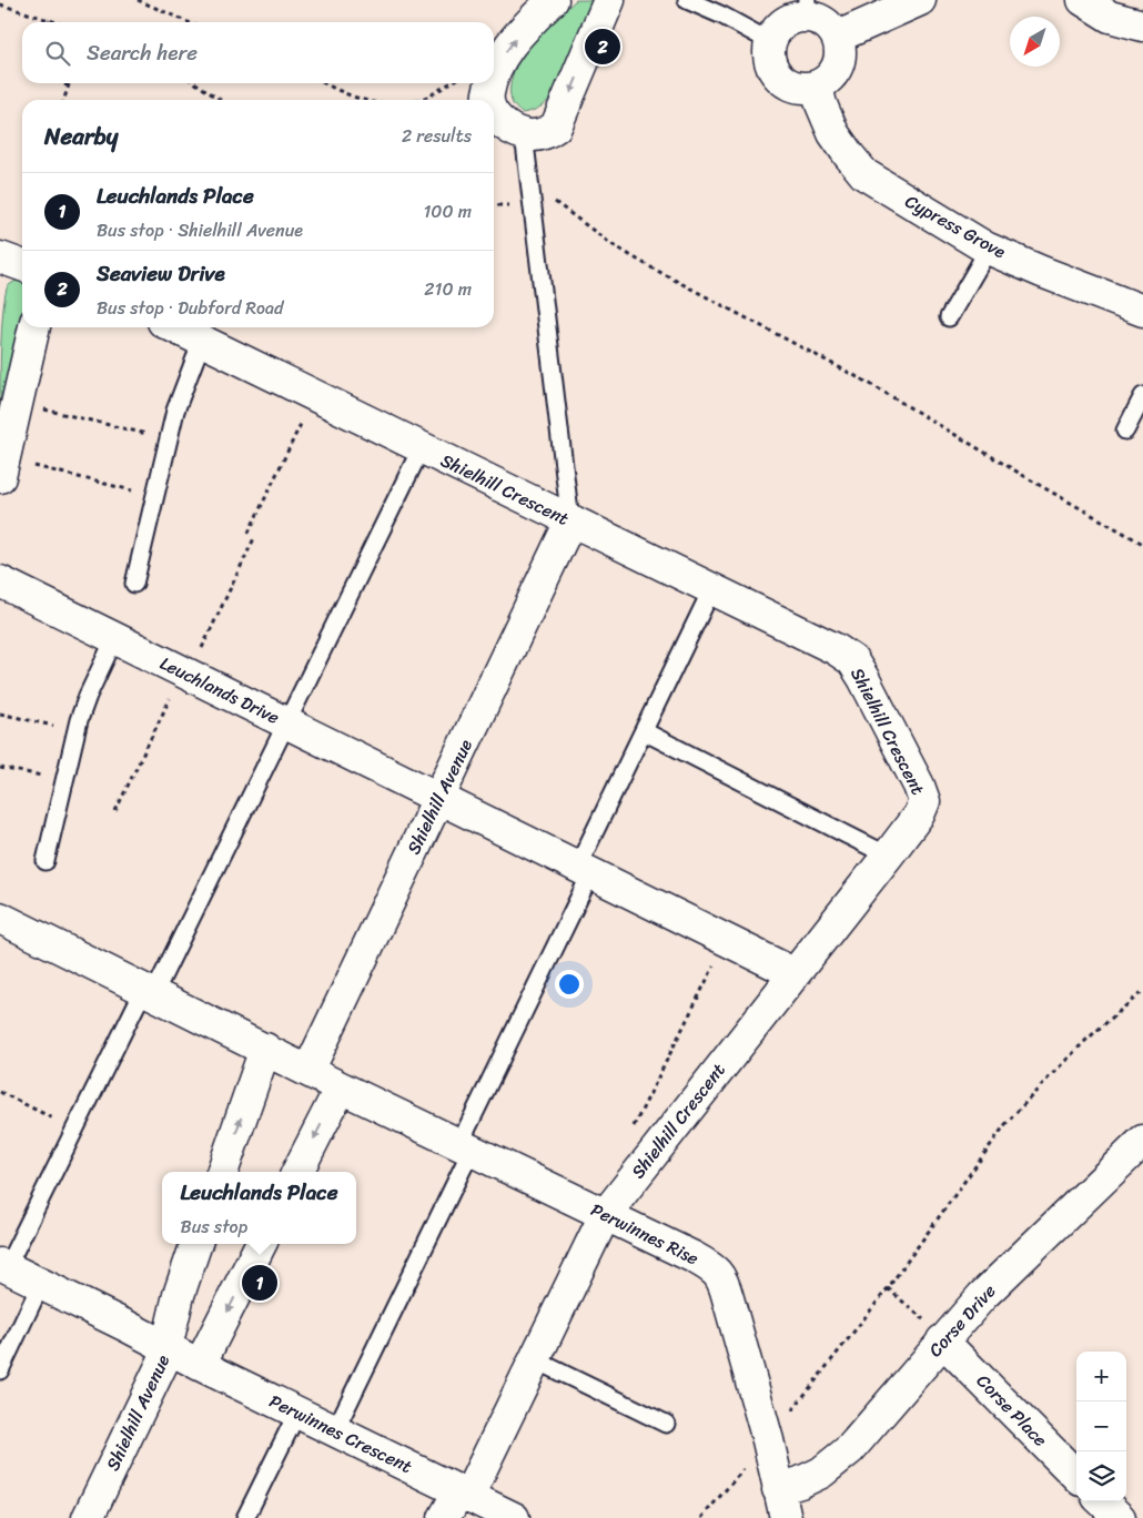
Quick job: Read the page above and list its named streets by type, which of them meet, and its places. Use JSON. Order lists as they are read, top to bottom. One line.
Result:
{"streets":{"street":["Cypress Grove","Shielhill Crescent","Leuchlands Drive","Shielhill Avenue","Perwinnes Rise","Corse Drive","Corse Place","Perwinnes Crescent"]},"crossings":[["Shielhill Crescent","Leuchlands Drive"],["Shielhill Crescent","Shielhill Avenue"],["Shielhill Crescent","Perwinnes Rise"],["Shielhill Crescent","Perwinnes Crescent"],["Leuchlands Drive","Shielhill Avenue"],["Shielhill Avenue","Perwinnes Rise"],["Shielhill Avenue","Perwinnes Crescent"],["Perwinnes Rise","Corse Drive"],["Corse Drive","Corse Place"]],"north":"bottom left","page":{"search":"Search here","pins":["2","1"],"heading":["Nearby","2 results"],"list":[{"mark":"1","name":"Leuchlands Place","note":"Bus stop · Shielhill Avenue","value":"100 m"},{"mark":"2","name":"Seaview Drive","note":"Bus stop · Dubford Road","value":"210 m"}],"popup":["Leuchlands Place","Bus stop"],"map_buttons":["+","−"]}}
